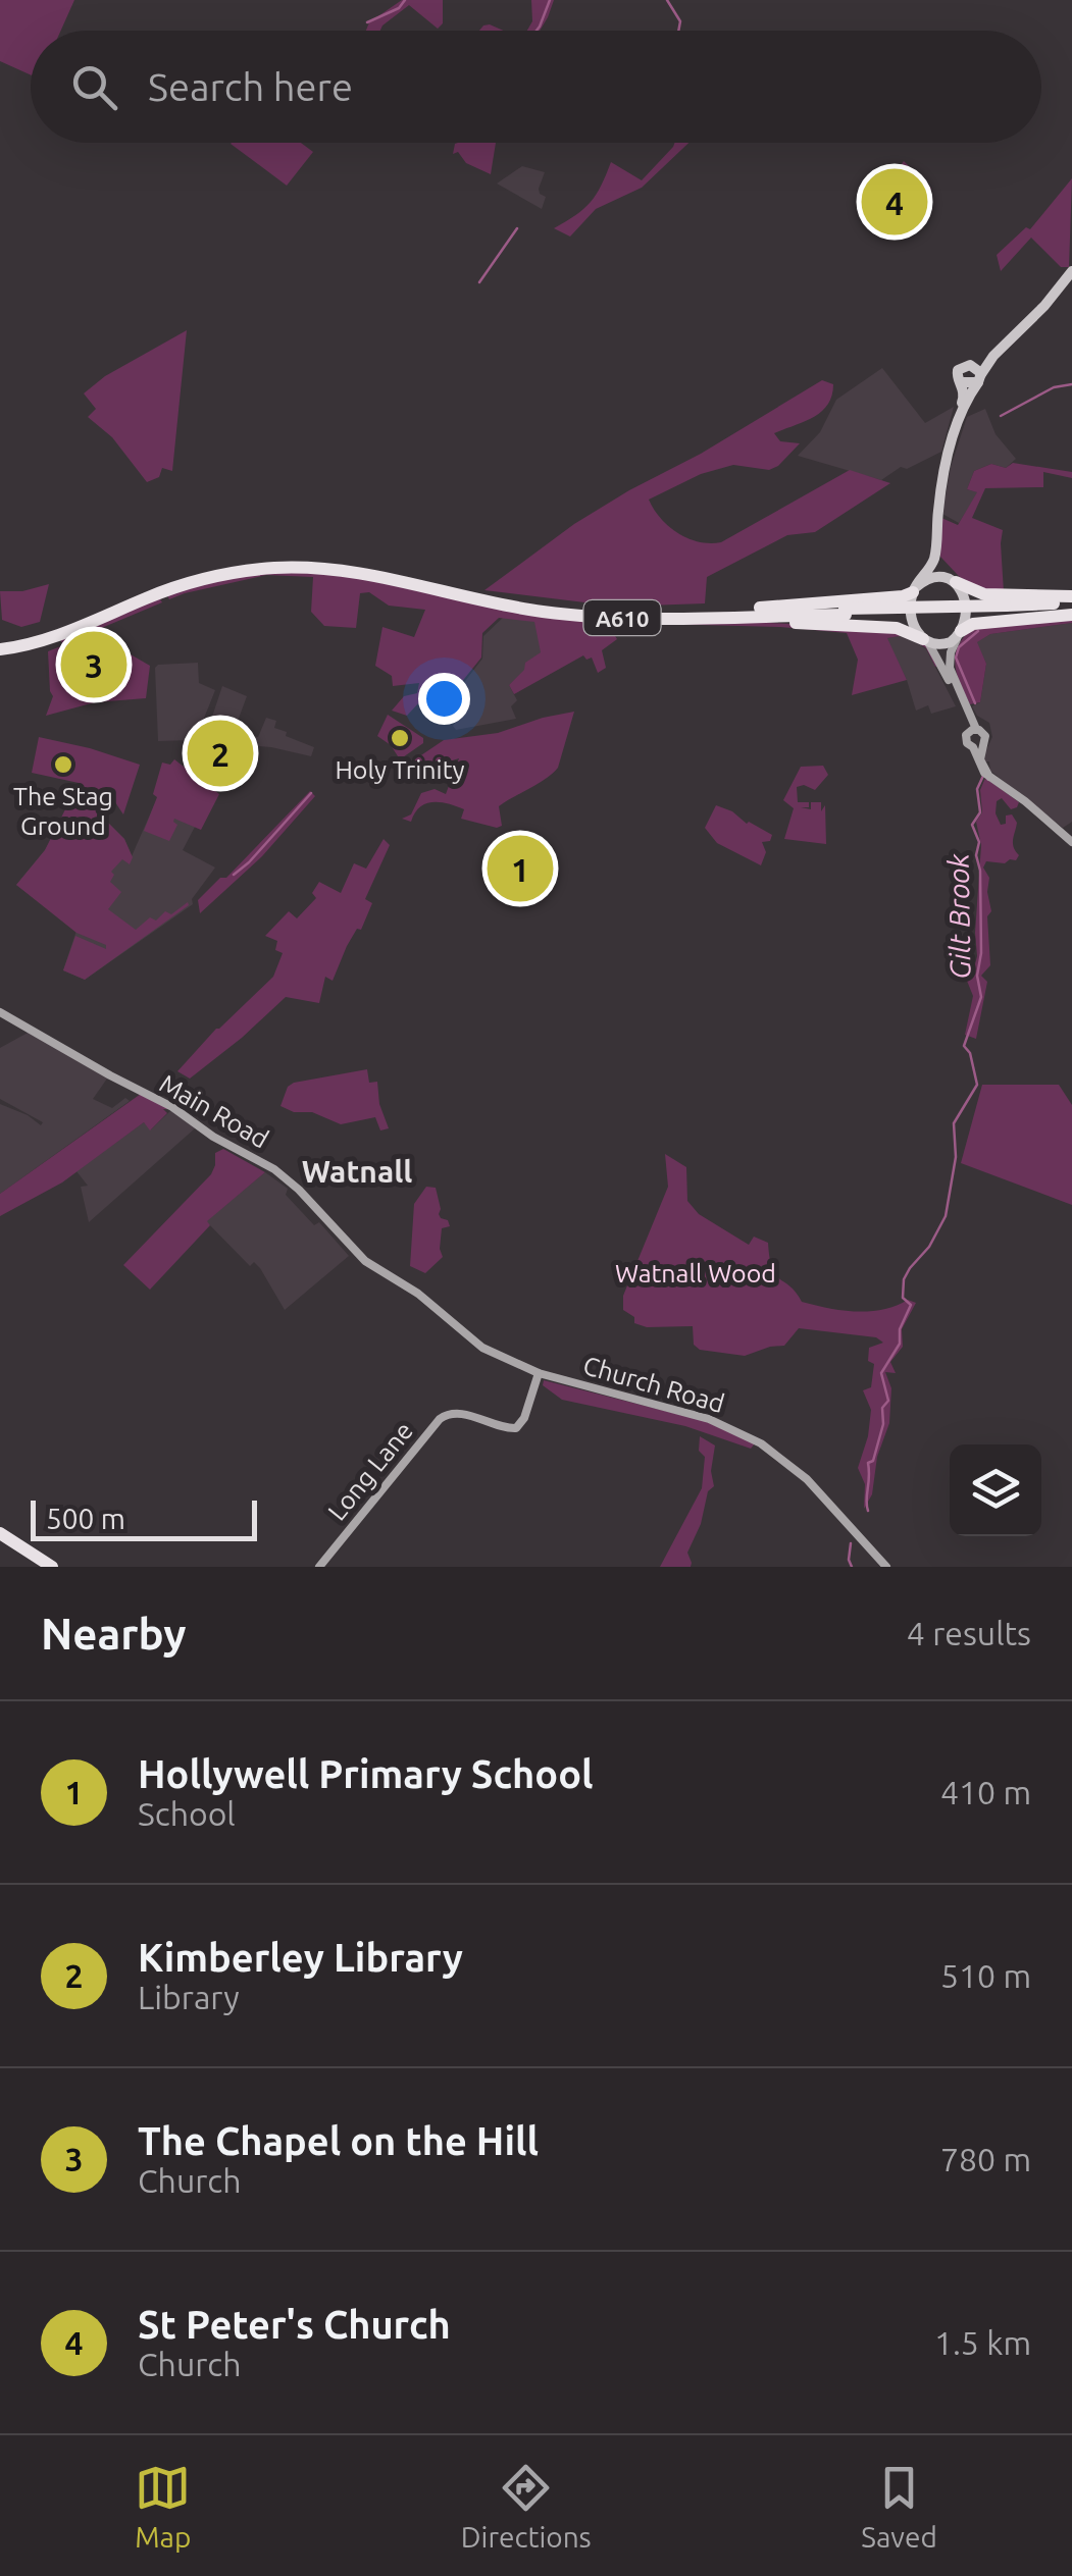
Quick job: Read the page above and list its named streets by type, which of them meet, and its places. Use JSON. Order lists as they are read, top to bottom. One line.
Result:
{"streets":{"highway":["A610"],"main road":["Main Road","Church Road","Long Lane"]},"crossings":[["Main Road","Church Road"],["Main Road","Long Lane"],["Church Road","Long Lane"]],"districts":["Watnall"],"water":["Gilt Brook"],"parks":["Watnall Wood"],"places":["Holy Trinity","The Stag Ground"],"scale_bar":"500 m","page":{"search":"Search here","pins":["4","3","2","1"],"scale":"500 m","heading":["Nearby","4 results"],"list":[{"mark":"1","name":"Hollywell Primary School","note":"School","value":"410 m"},{"mark":"2","name":"Kimberley Library","note":"Library","value":"510 m"},{"mark":"3","name":"The Chapel on the Hill","note":"Church","value":"780 m"},{"mark":"4","name":"St Peter's Church","note":"Church","value":"1.5 km"}],"nav":["Map","Directions","Saved"]}}
